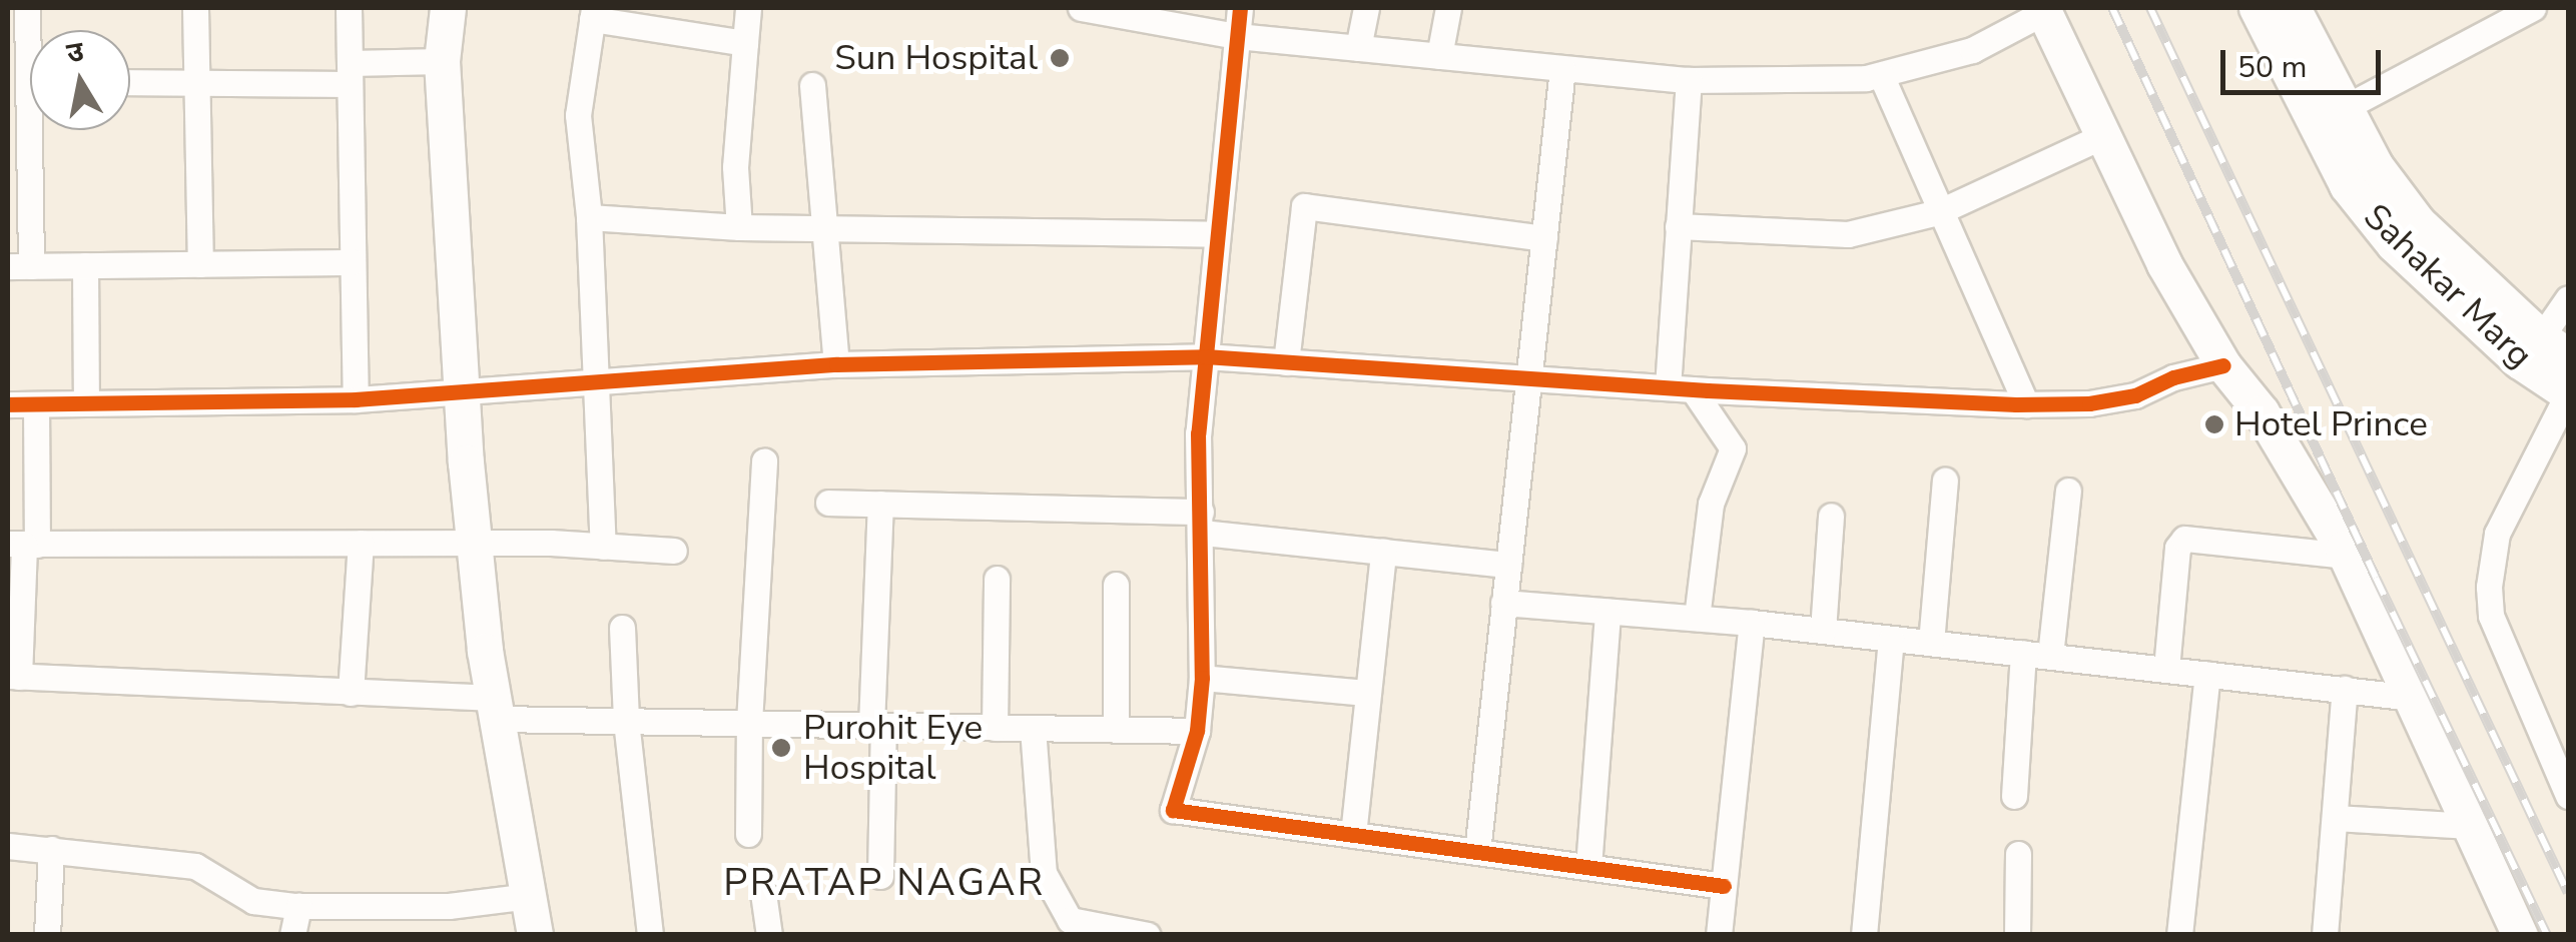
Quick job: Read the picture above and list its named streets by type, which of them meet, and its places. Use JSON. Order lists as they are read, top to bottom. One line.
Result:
{"streets":{"street":["Sahakar Marg"]},"districts":["PRATAP NAGAR"],"places":["Sun Hospital","Hotel Prince","Purohit Eye Hospital"],"scale_bar":"50 m","north":"top"}
